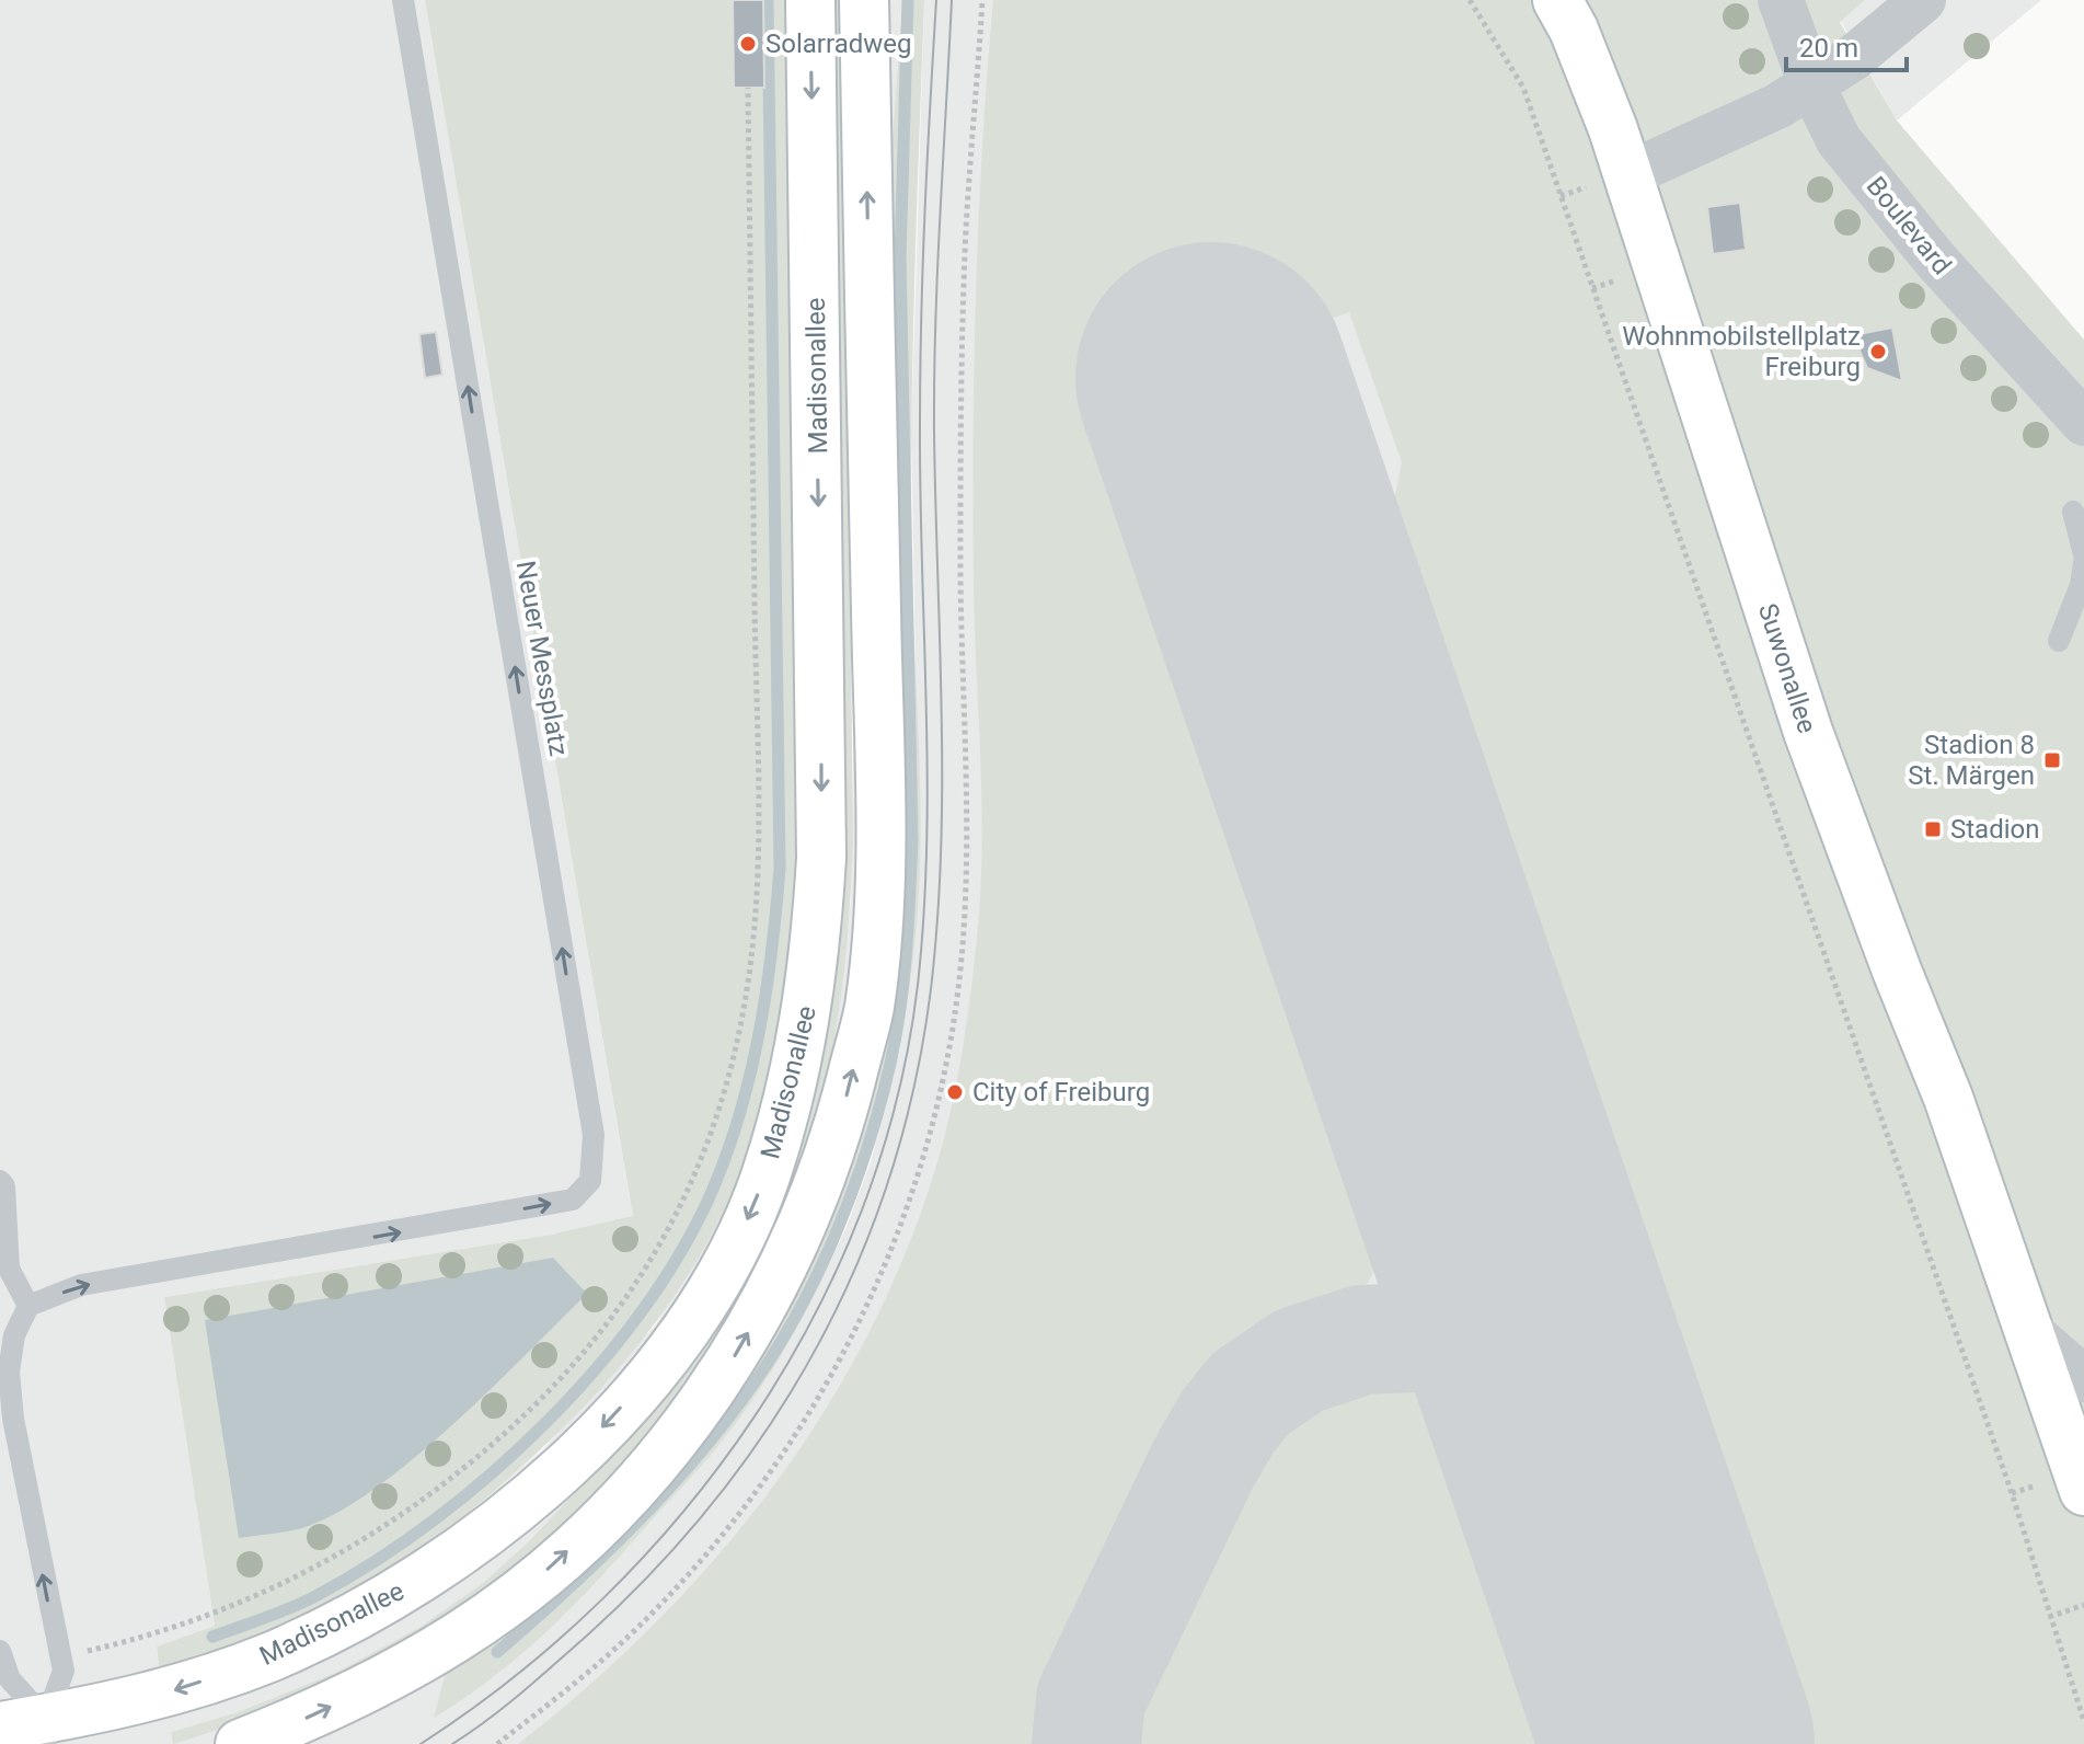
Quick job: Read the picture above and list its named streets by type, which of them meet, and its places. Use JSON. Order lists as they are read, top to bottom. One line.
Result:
{"streets":{"main road":["Madisonallee","Suwonallee"],"street":["Boulevard"],"lane":["Neuer Messplatz"]},"places":{"other":["Solarradweg","Wohnmobilstellplatz Freiburg","City of Freiburg"],"transit":["Stadion 8 St. Märgen","Stadion"]},"scale_bar":"20 m"}
